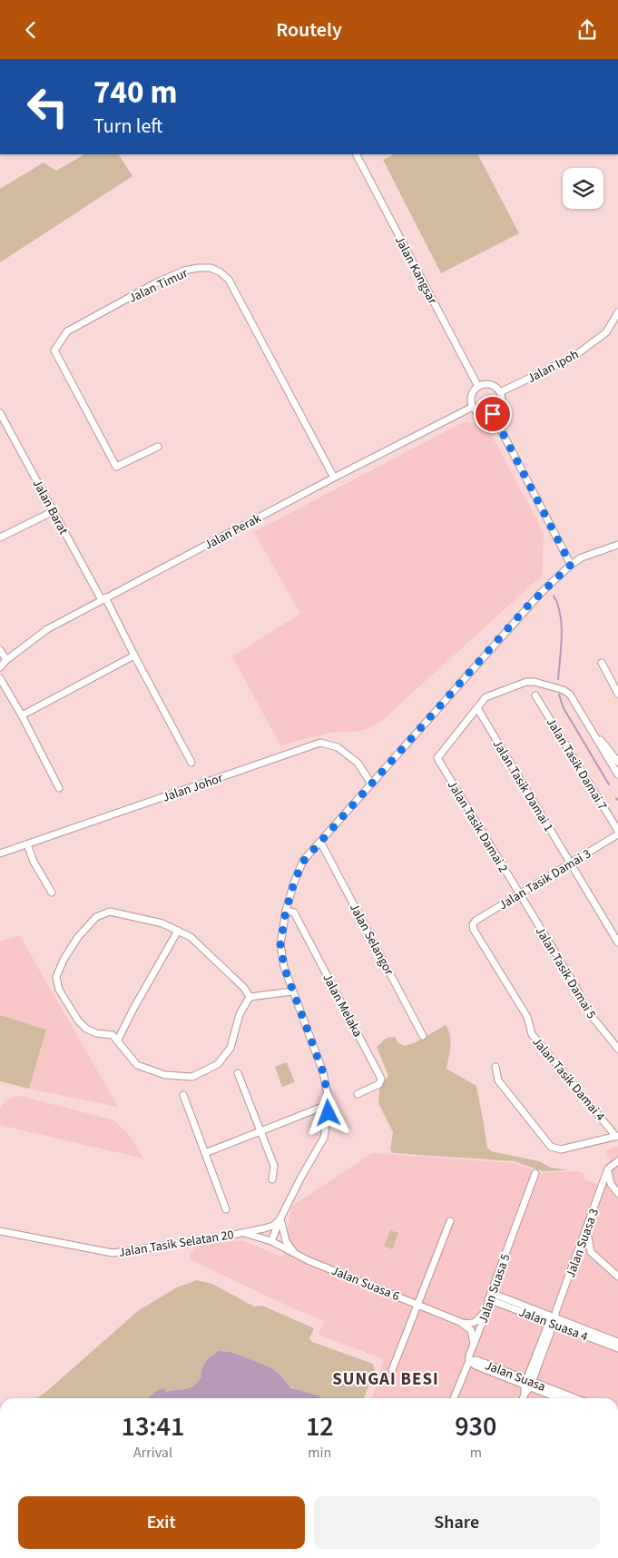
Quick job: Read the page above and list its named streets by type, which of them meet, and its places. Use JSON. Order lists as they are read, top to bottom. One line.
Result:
{"streets":{"street":["Jalan Kangsar","Jalan Timur","Jalan Ipoh","Jalan Barat","Jalan Perak","Jalan Tasik Damai 7","Jalan Tasik Damai 1","Jalan Johor","Jalan Tasik Damai 2","Jalan Tasik Damai 3","Jalan Selangor","Jalan Tasik Damai 5","Jalan Melaka","Jalan Tasik Damai 4","Jalan Tasik Selatan 20","Jalan Suasa 3","Jalan Suasa 6","Jalan Suasa 5","Jalan Suasa 4","Jalan Suasa"]},"crossings":[["Jalan Kangsar","Jalan Ipoh"],["Jalan Kangsar","Jalan Perak"],["Jalan Timur","Jalan Perak"],["Jalan Ipoh","Jalan Perak"],["Jalan Barat","Jalan Perak"],["Jalan Tasik Damai 1","Jalan Tasik Damai 2"],["Jalan Tasik Damai 1","Jalan Tasik Damai 3"],["Jalan Tasik Damai 2","Jalan Tasik Damai 3"],["Jalan Tasik Damai 2","Jalan Tasik Damai 5"],["Jalan Tasik Damai 3","Jalan Tasik Damai 5"],["Jalan Tasik Damai 3","Jalan Tasik Damai 4"],["Jalan Tasik Selatan 20","Jalan Suasa 6"],["Jalan Suasa 3","Jalan Suasa 4"],["Jalan Suasa 3","Jalan Suasa"],["Jalan Suasa 5","Jalan Suasa 4"],["Jalan Suasa 5","Jalan Suasa"]],"districts":["SUNGAI BESI"],"page":{"header":"Routely","turn":["740 m","Turn left"],"eta":["13:41","Arrival","12","min","930","m"],"buttons":["Exit","Share"]}}
